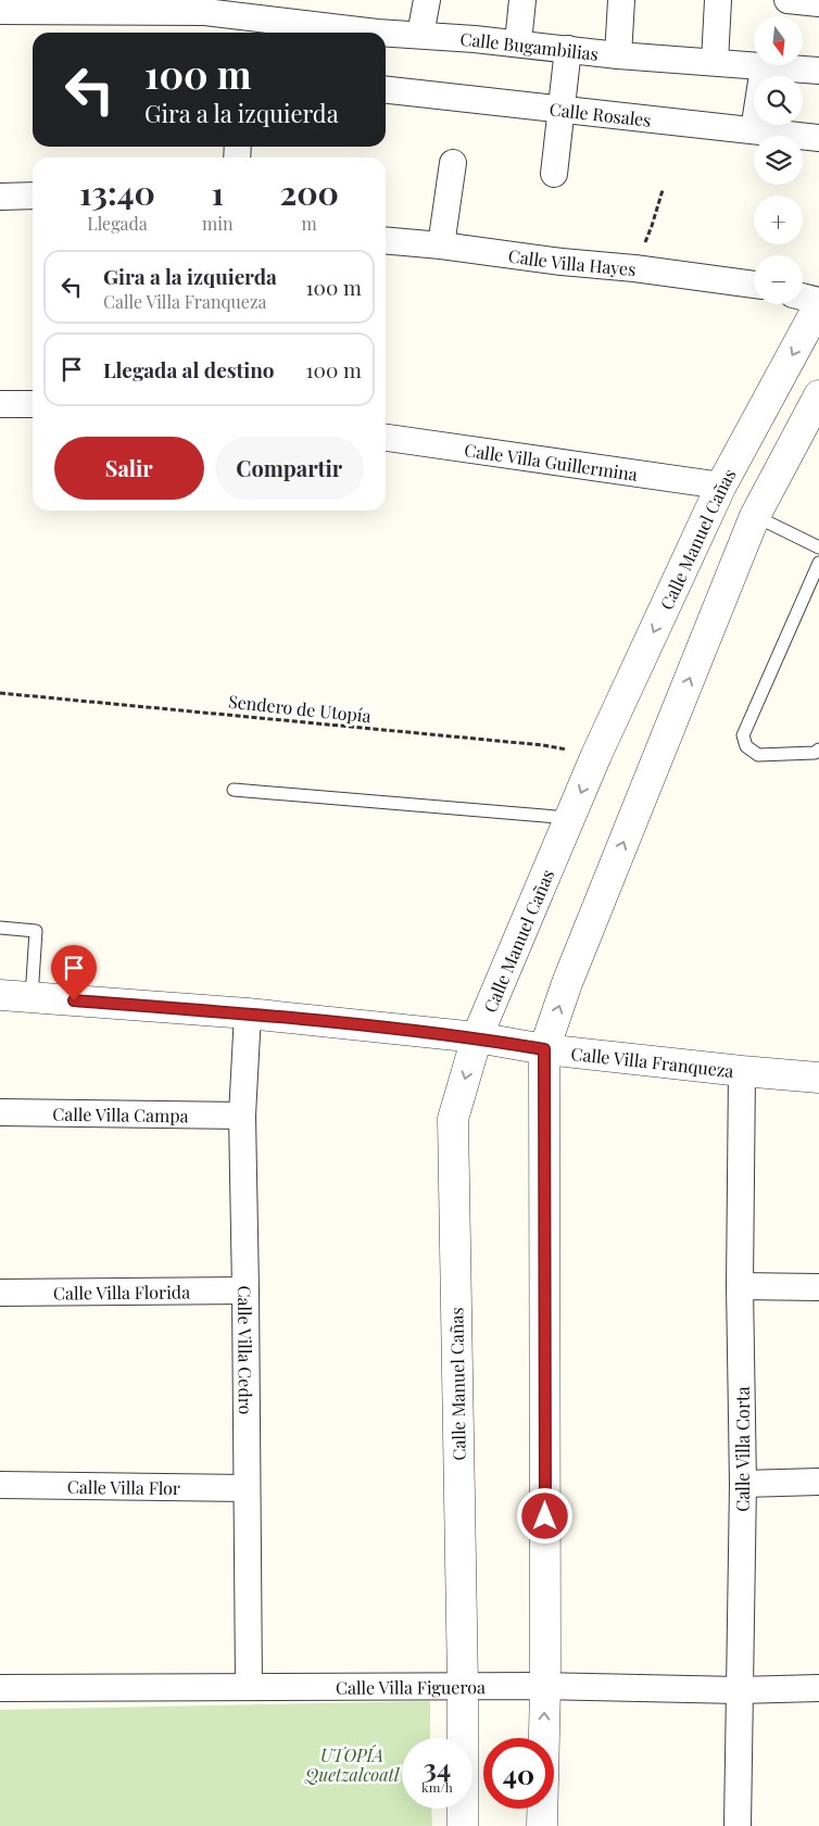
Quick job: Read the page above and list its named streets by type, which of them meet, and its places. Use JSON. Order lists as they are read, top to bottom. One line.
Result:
{"streets":{"street":["Calle Bugambilias","Calle Rosales","Calle Villa Hayes","Calle Villa Guillermina","Calle Manuel Cañas","Calle Villa Franqueza","Calle Villa Campa","Calle Villa Florida","Calle Villa Cedro","Calle Villa Corta","Calle Villa Flor","Calle Villa Figueroa"],"path":["Sendero de Utopía"]},"crossings":[["Calle Villa Guillermina","Calle Manuel Cañas"],["Calle Manuel Cañas","Sendero de Utopía"],["Calle Manuel Cañas","Calle Villa Franqueza"],["Calle Manuel Cañas","Calle Villa Figueroa"],["Calle Villa Franqueza","Calle Villa Cedro"],["Calle Villa Franqueza","Calle Villa Corta"],["Calle Villa Campa","Calle Villa Cedro"],["Calle Villa Florida","Calle Villa Cedro"],["Calle Villa Cedro","Calle Villa Flor"],["Calle Villa Cedro","Calle Villa Figueroa"],["Calle Villa Corta","Calle Villa Figueroa"]],"parks":["UTOPÍA Quetzalcoatl"],"north":"bottom","page":{"map_buttons":["+","−"],"turn":["100 m","Gira a la izquierda"],"eta":["13:40","Llegada","1","min","200","m"],"list":[{"name":"Gira a la izquierda","note":"Calle Villa Franqueza","value":"100 m"},{"name":"Llegada al destino","value":"100 m"}],"buttons":["Salir","Compartir"],"speed":"34 km/h","limit":"40"}}
